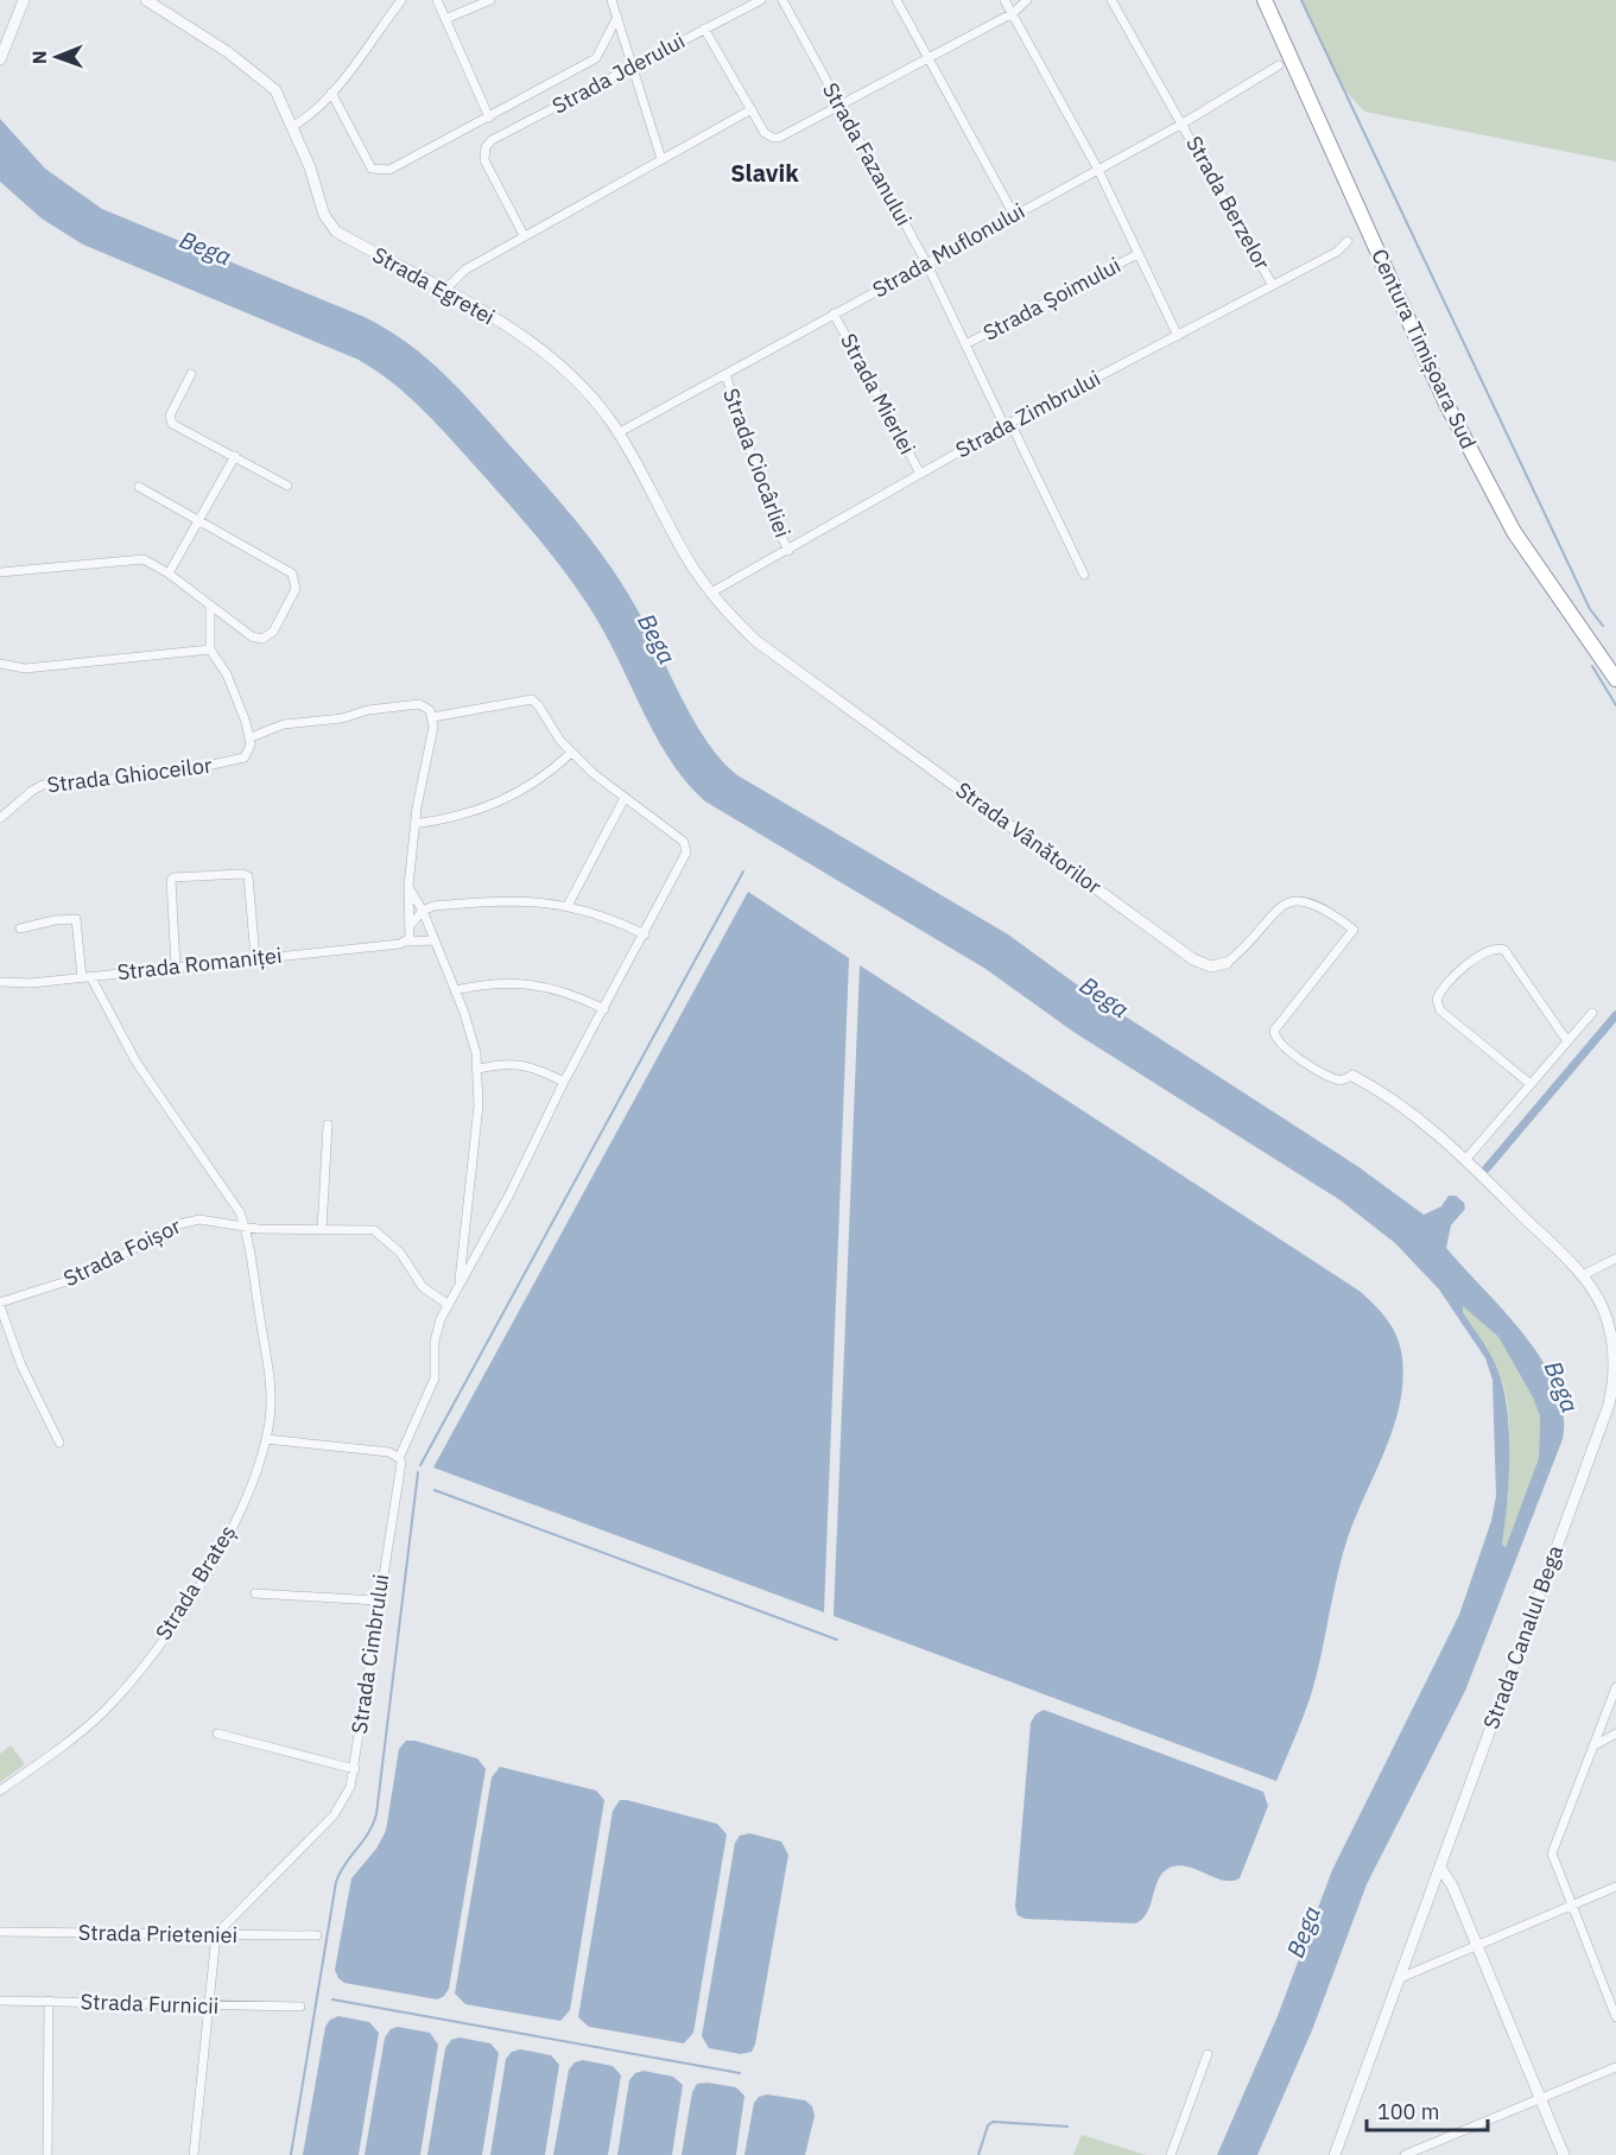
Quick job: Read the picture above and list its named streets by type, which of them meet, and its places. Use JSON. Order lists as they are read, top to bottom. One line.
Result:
{"streets":{"highway":["Centura Timișoara Sud"],"street":["Strada Jderului","Strada Fazanului","Strada Berzelor","Strada Muflonului","Strada Egretei","Strada Șoimului","Strada Mierlei","Strada Zimbrului","Strada Ciocârliei","Strada Ghioceilor","Strada Vânătorilor","Strada Romaniței","Strada Foișor","Strada Brateș","Strada Canalul Bega","Strada Cimbrului","Strada Prieteniei","Strada Furnicii"]},"crossings":[["Strada Fazanului","Strada Muflonului"],["Strada Fazanului","Strada Șoimului"],["Strada Fazanului","Strada Zimbrului"],["Strada Berzelor","Strada Muflonului"],["Strada Berzelor","Strada Zimbrului"],["Strada Muflonului","Strada Egretei"],["Strada Muflonului","Strada Mierlei"],["Strada Muflonului","Strada Ciocârliei"],["Strada Egretei","Strada Zimbrului"],["Strada Egretei","Strada Vânătorilor"],["Strada Mierlei","Strada Zimbrului"],["Strada Zimbrului","Strada Ciocârliei"],["Strada Zimbrului","Strada Vânătorilor"],["Strada Vânătorilor","Strada Canalul Bega"],["Strada Romaniței","Strada Brateș"],["Strada Foișor","Strada Brateș"],["Strada Foișor","Strada Cimbrului"],["Strada Cimbrului","Strada Prieteniei"]],"districts":["Slavik"],"water":["Bega"],"scale_bar":"100 m","north":"left"}
